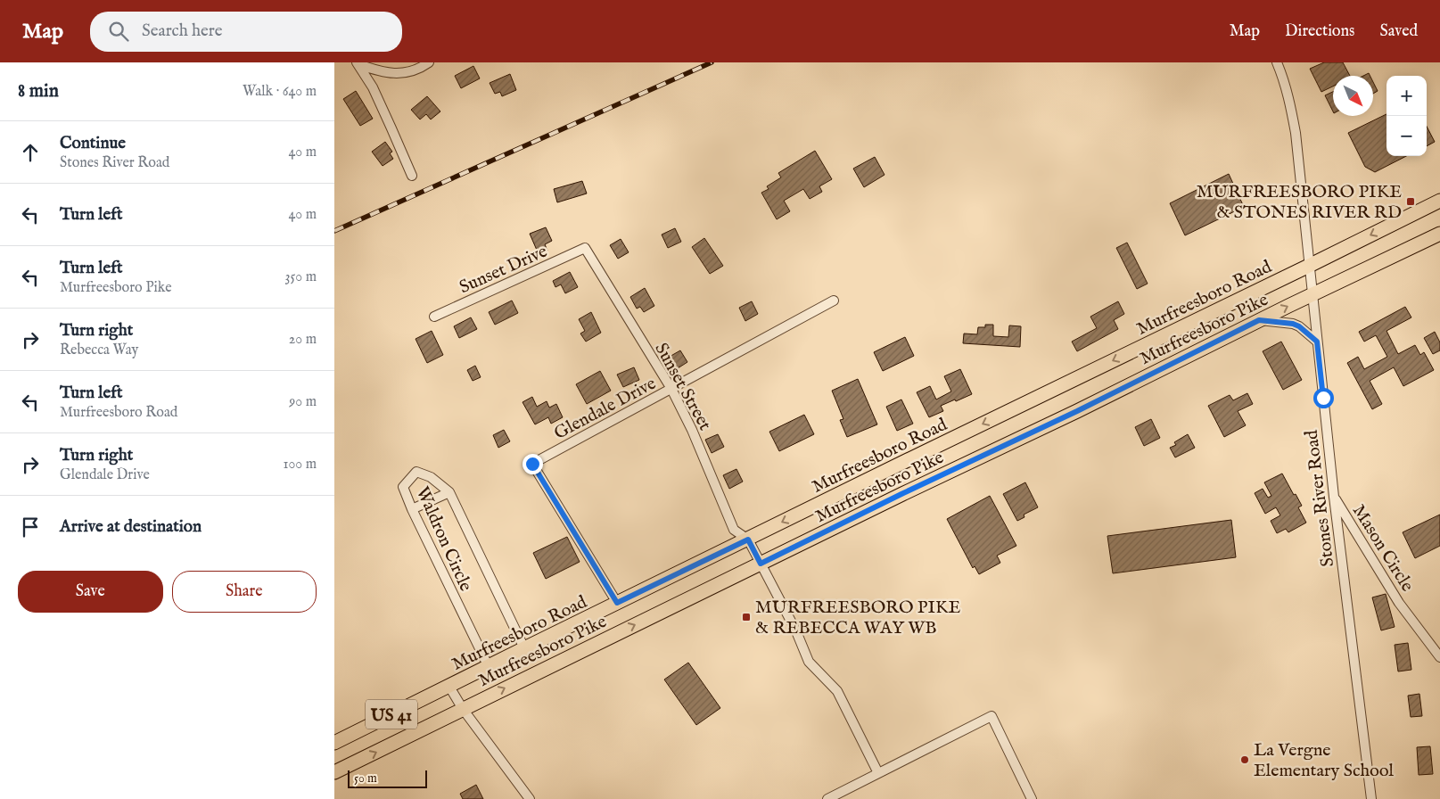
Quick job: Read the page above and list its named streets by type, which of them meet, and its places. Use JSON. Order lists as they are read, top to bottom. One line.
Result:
{"streets":{"main road":["Murfreesboro Road","Murfreesboro Pike","US 41"],"street":["Sunset Drive","Sunset Street","Glendale Drive","Stones River Road","Waldron Circle","Mason Circle"]},"crossings":[["Sunset Drive","Sunset Street"],["Murfreesboro Road","Sunset Street"],["Murfreesboro Road","Glendale Drive"],["Murfreesboro Road","Stones River Road"],["Murfreesboro Road","Waldron Circle"],["Murfreesboro Pike","Stones River Road"],["Sunset Street","Glendale Drive"],["Stones River Road","Mason Circle"]],"one_way":["Murfreesboro Road","Murfreesboro Pike"],"places":{"transit":["MURFREESBORO PIKE & STONES RIVER RD","MURFREESBORO PIKE & REBECCA WAY WB"],"other":["La Vergne Elementary School"]},"scale_bar":"50 m","north":"bottom right","page":{"header":"Map","search":"Search here","nav":["Map","Directions","Saved"],"heading":["8 min","Walk · 640 m"],"map_buttons":["+","−"],"list":[["Continue","Stones River Road","40 m"],["Turn left","40 m"],["Turn left","Murfreesboro Pike","350 m"],["Turn right","Rebecca Way","20 m"],["Turn left","Murfreesboro Road","90 m"],["Turn right","Glendale Drive","100 m"],"Arrive at destination"],"buttons":["Save","Share"],"scale":"50 m"}}
